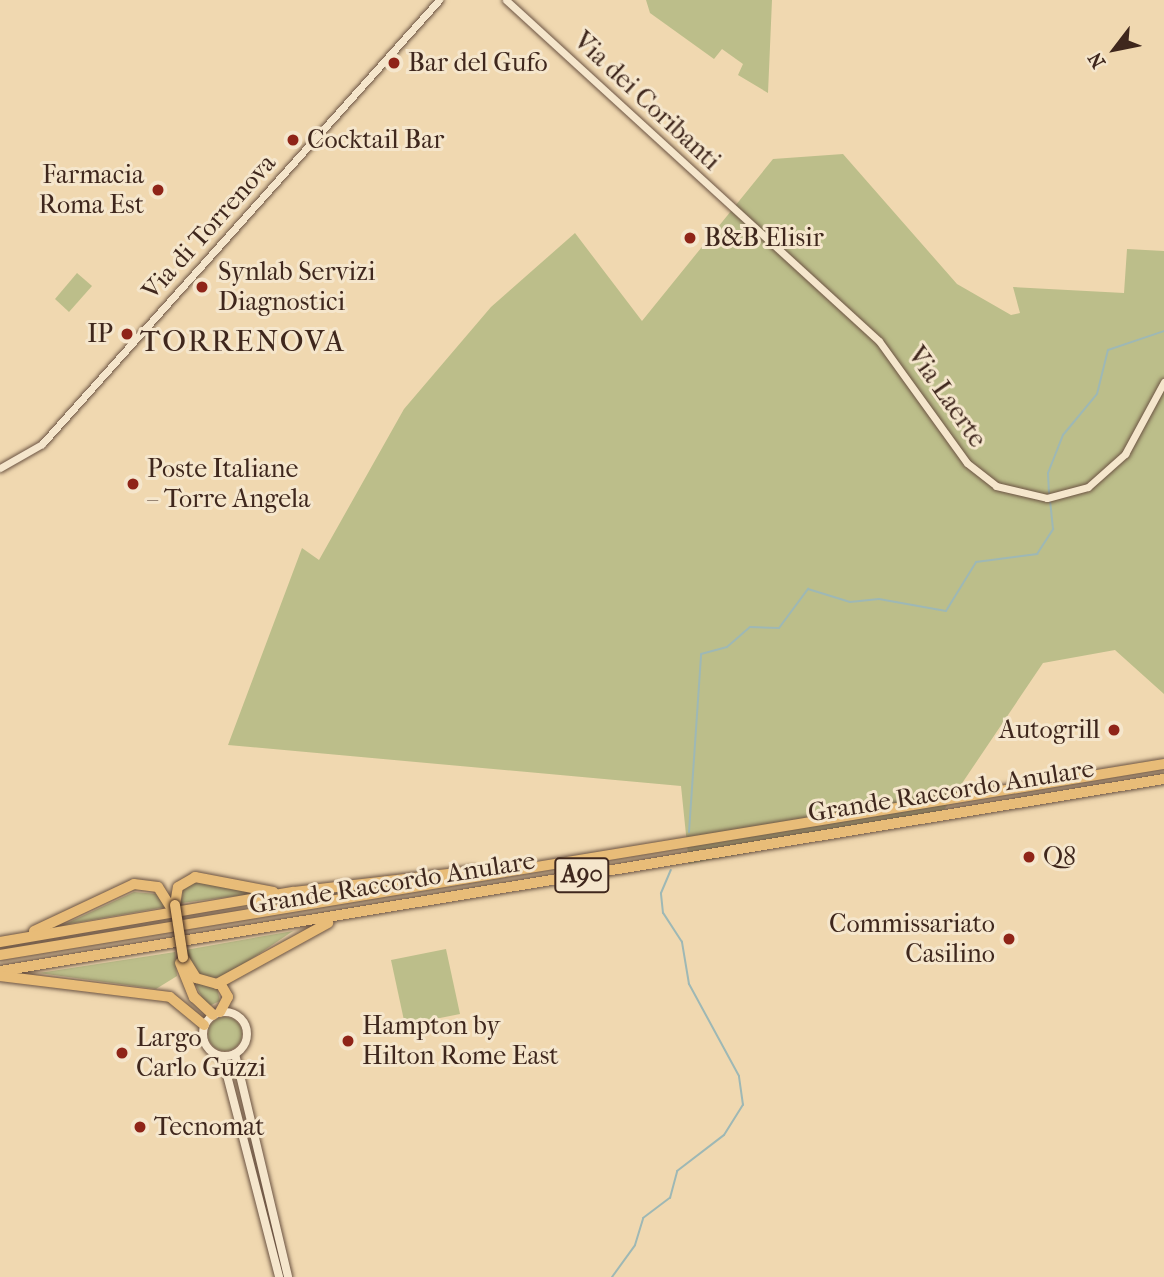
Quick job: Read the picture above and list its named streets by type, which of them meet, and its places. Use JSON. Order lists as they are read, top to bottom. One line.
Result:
{"streets":{"highway":["Grande Raccordo Anulare","A90"],"street":["Via dei Coribanti","Via di Torrenova","Via Laerte"]},"crossings":[["Via dei Coribanti","Via Laerte"]],"districts":["TORRENOVA"],"places":["Bar del Gufo","Cocktail Bar","Farmacia Roma Est","B&B Elisir","Synlab Servizi Diagnostici","IP","Poste Italiane – Torre Angela","Autogrill","Q8","Commissariato Casilino","Hampton by Hilton Rome East","Largo Carlo Guzzi","Tecnomat"],"north":"bottom left"}
